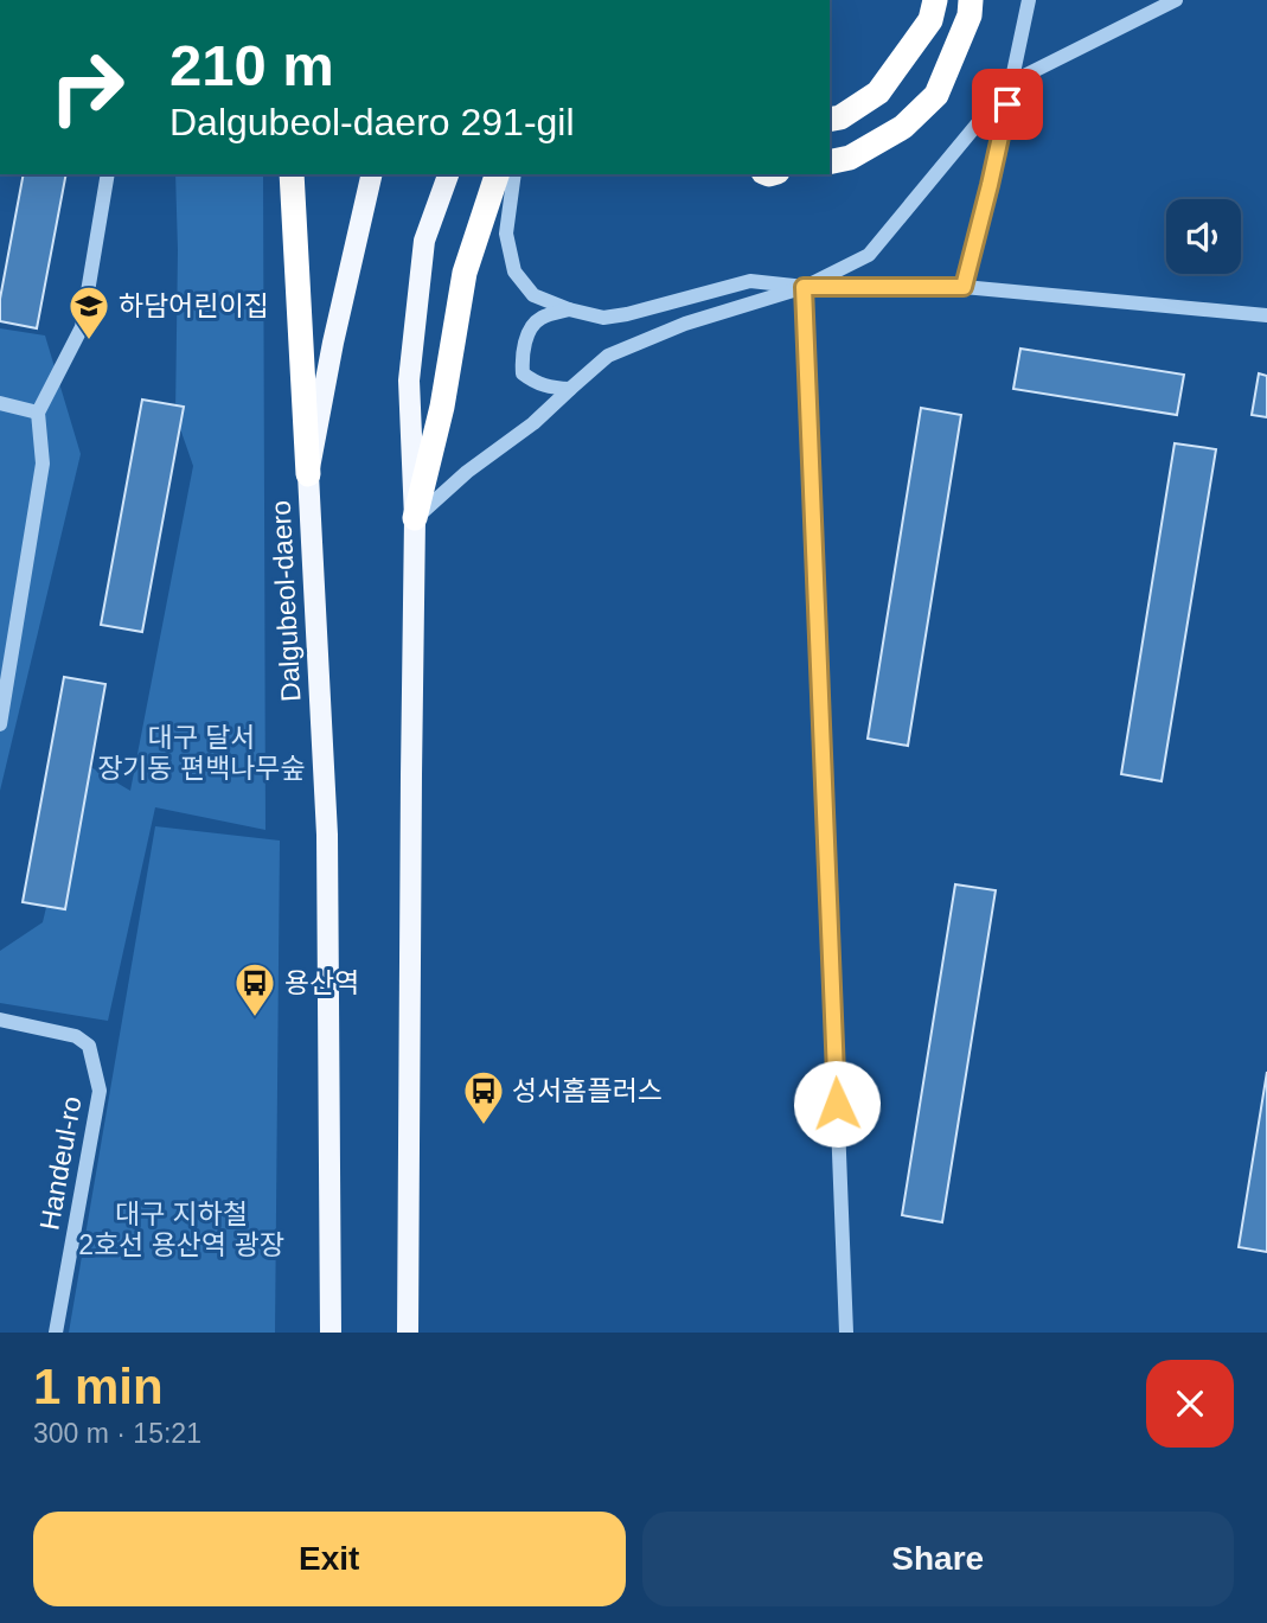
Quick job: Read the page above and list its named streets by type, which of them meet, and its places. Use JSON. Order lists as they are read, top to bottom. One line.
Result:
{"streets":{"main road":["Dalgubeol-daero"],"street":["Handeul-ro"]},"parks":["대구 달서 장기동 편백나무숲","대구 지하철 2호선 용산역 광장"],"places":{"school or university":["하담어린이집"],"bus stop":["용산역","성서홈플러스"]},"page":{"turn":["210 m","Dalgubeol-daero 291-gil"],"heading":["1 min","300 m · 15:21"],"buttons":["Exit","Share"]}}
